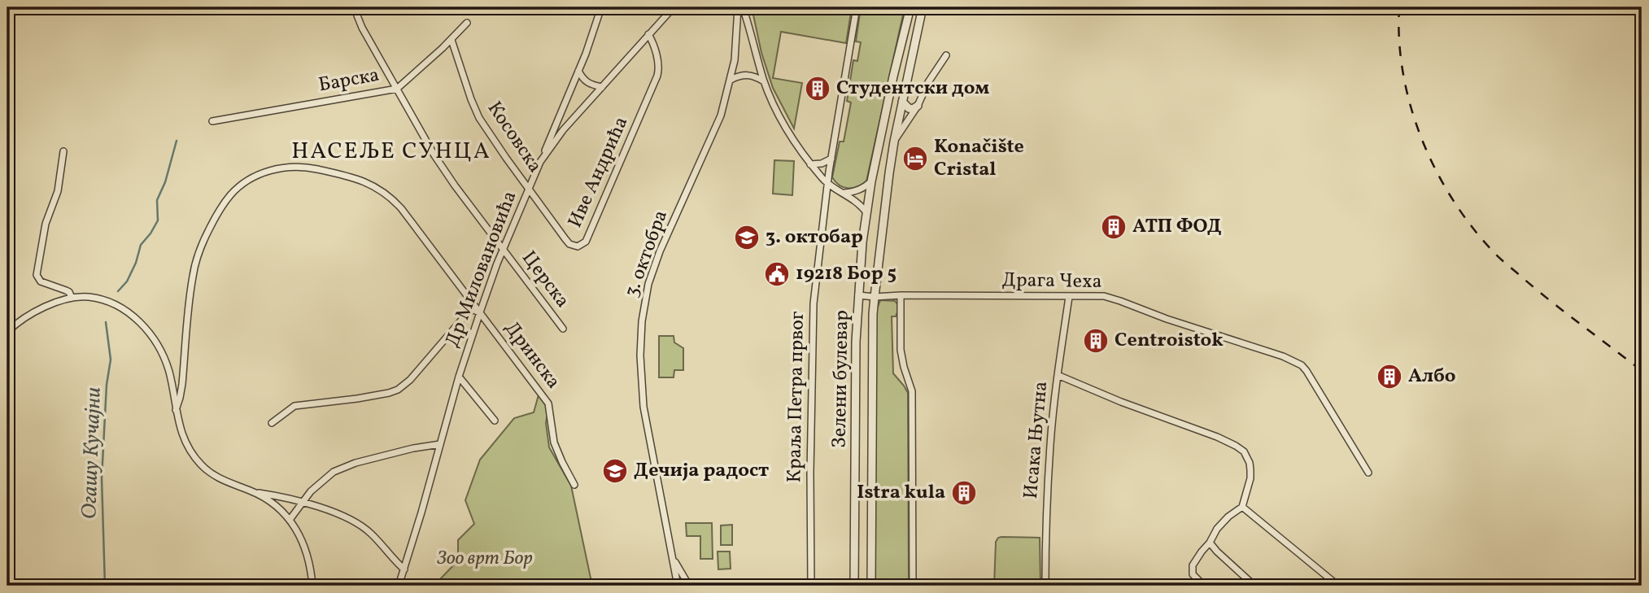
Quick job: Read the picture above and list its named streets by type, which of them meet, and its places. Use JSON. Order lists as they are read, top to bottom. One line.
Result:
{"streets":{"street":["Барска","Косовска","Иве Андрића","3. октобра","Др Миловановића","Церска","Драга Чеха","Дринска","Зелени булевар","Краља Петра првог","Исака Њутна"]},"crossings":[["Барска","Косовска"],["Барска","Церска"],["Косовска","Иве Андрића"],["Косовска","Др Миловановића"],["Иве Андрића","Др Миловановића"],["Др Миловановића","Церска"],["Др Миловановића","Дринска"],["Драга Чеха","Зелени булевар"],["Драга Чеха","Исака Њутна"]],"districts":["НАСЕЉЕ СУНЦА"],"water":["Огашу Кучајни"],"parks":["Зоо врт Бор"],"places":{"building":["Студентски дом","АТП ФОД","Centroistok","Албо","Istra kula"],"hotel":["Konačište Cristal"],"school or university":["3. октобар","Дечија радост"],"public building":["19218 Бор 5"]}}
